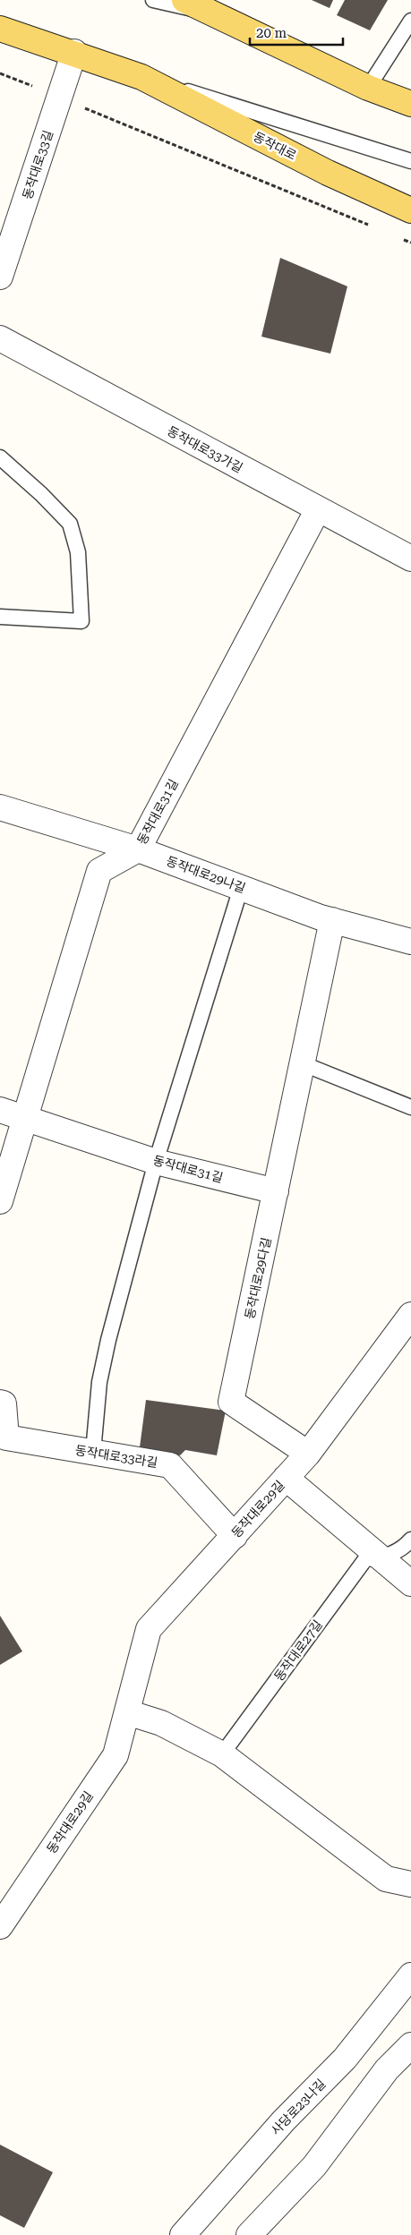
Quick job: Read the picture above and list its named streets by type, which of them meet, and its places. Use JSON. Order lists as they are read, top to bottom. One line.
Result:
{"streets":{"main road":["동작대로"],"street":["동작대로33길","동작대로33가길","동작대로31길","동작대로29나길","동작대로29다길","동작대로33라길","동작대로29길","사당로23나길"],"lane":["동작대로27길"]},"crossings":[["동작대로","동작대로33길"],["동작대로33가길","동작대로31길"],["동작대로31길","동작대로29나길"],["동작대로31길","동작대로29다길"],["동작대로29나길","동작대로29다길"],["동작대로29다길","동작대로29길"],["동작대로33라길","동작대로29길"]],"scale_bar":"20 m"}
